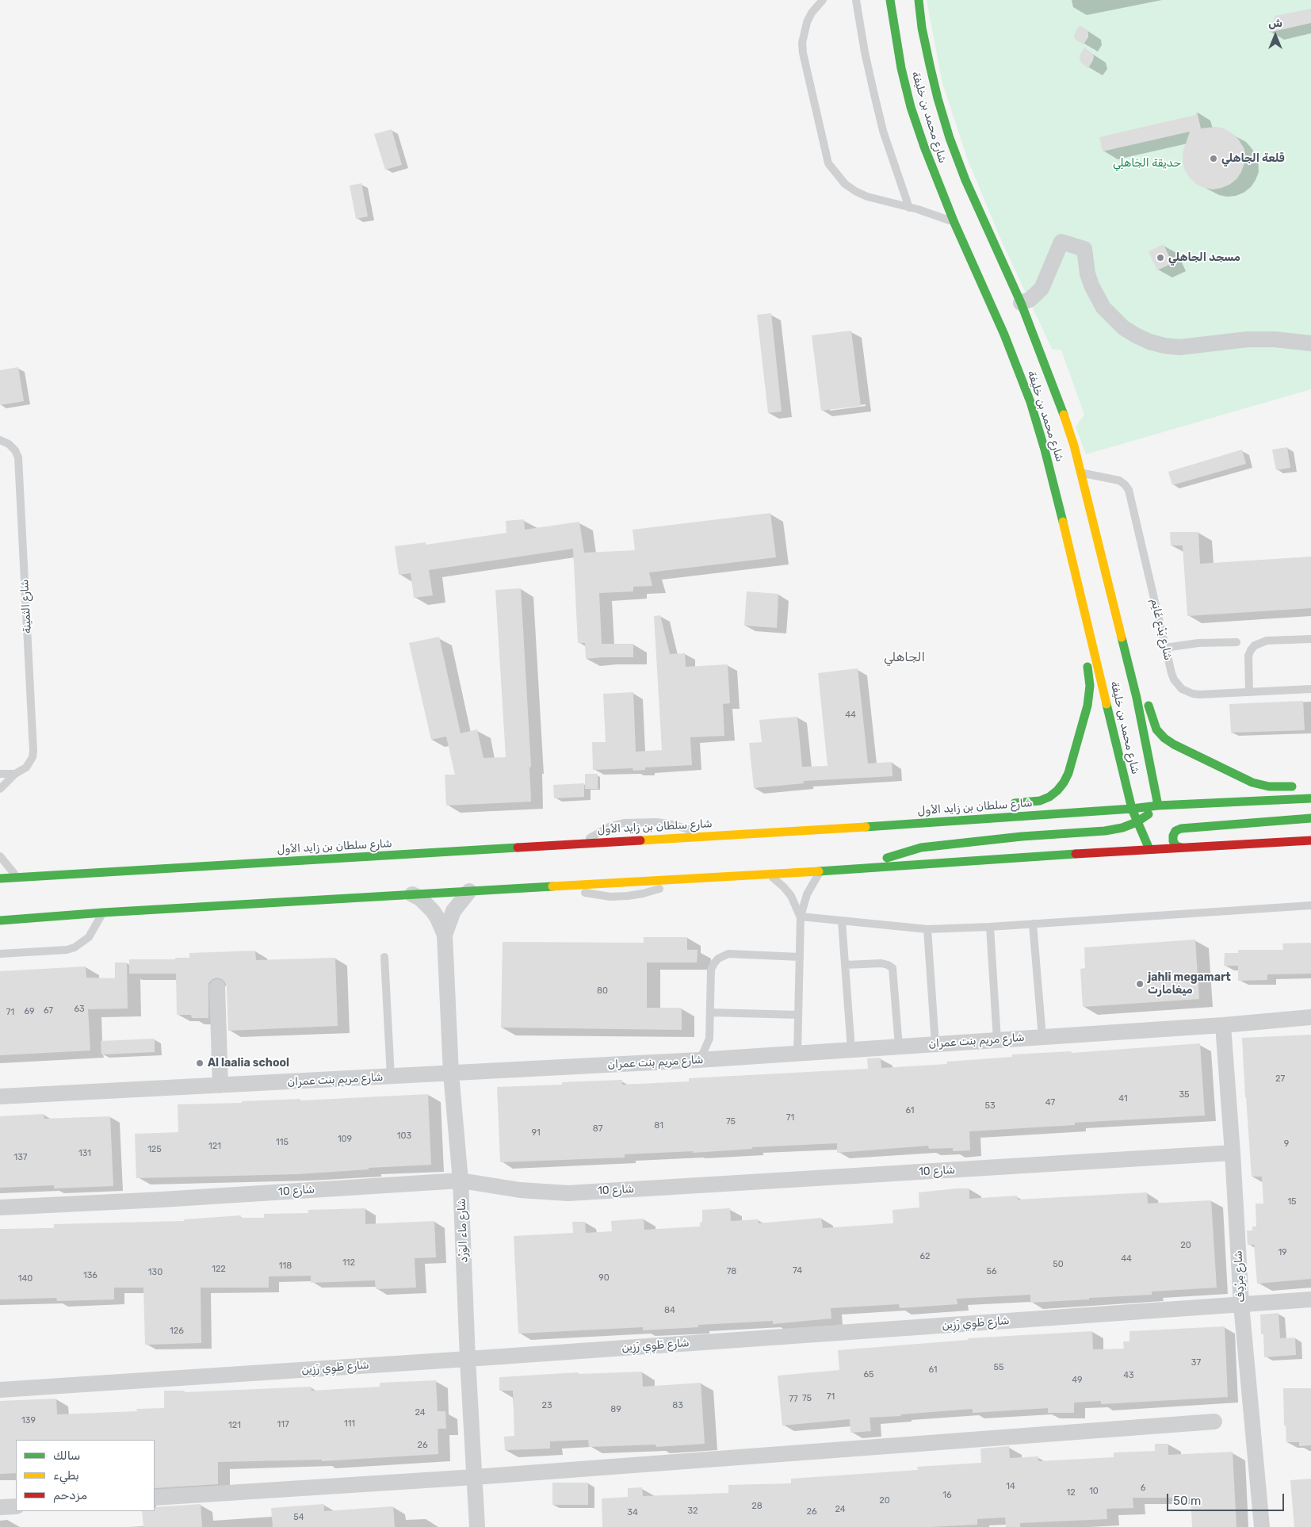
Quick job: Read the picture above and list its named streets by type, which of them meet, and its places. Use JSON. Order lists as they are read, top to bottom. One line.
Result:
{"streets":{"main road":["شارع محمد بن خليفة","شارع سلطان بن زايد الأول"],"street":["شارع مريم بنت عمران","شارع 10","شارع ماء الوَرْد","شارع مِرْدِف","شارع طَوِي رَزِين"],"lane":["شارع الثمينة","شارع بَدْع غَانِم"]},"crossings":[["شارع محمد بن خليفة","شارع بَدْع غَانِم"],["شارع محمد بن خليفة","شارع سلطان بن زايد الأول"],["شارع مريم بنت عمران","شارع ماء الوَرْد"],["شارع مريم بنت عمران","شارع مِرْدِف"],["شارع 10","شارع ماء الوَرْد"],["شارع 10","شارع مِرْدِف"],["شارع ماء الوَرْد","شارع طَوِي رَزِين"],["شارع مِرْدِف","شارع طَوِي رَزِين"]],"districts":["الجاهلي"],"parks":["حديقة الجَاهلِي"],"places":["قلعة الجاهلي","مسجد الجاهلي","jahli megamart ميغامارت","Al laalia school"],"house_numbers":["44","80","63","67","69","71","27","35","41","47","53","61","71","75","81","87","91","103","109","115","9","121","125","131","137","15","20","19","62","44","112","50","118","122","74","78","56","130","136","90","140","84","126","37","55","61","65","43","49","71","75","77","23","83","89","24","139","111","117","121","26","14","6","10","12","16","20","28","24","32","26","34","54"],"legend":["سالك","بطيء","مزدحم"],"scale_bar":"50 m","north":"top"}
